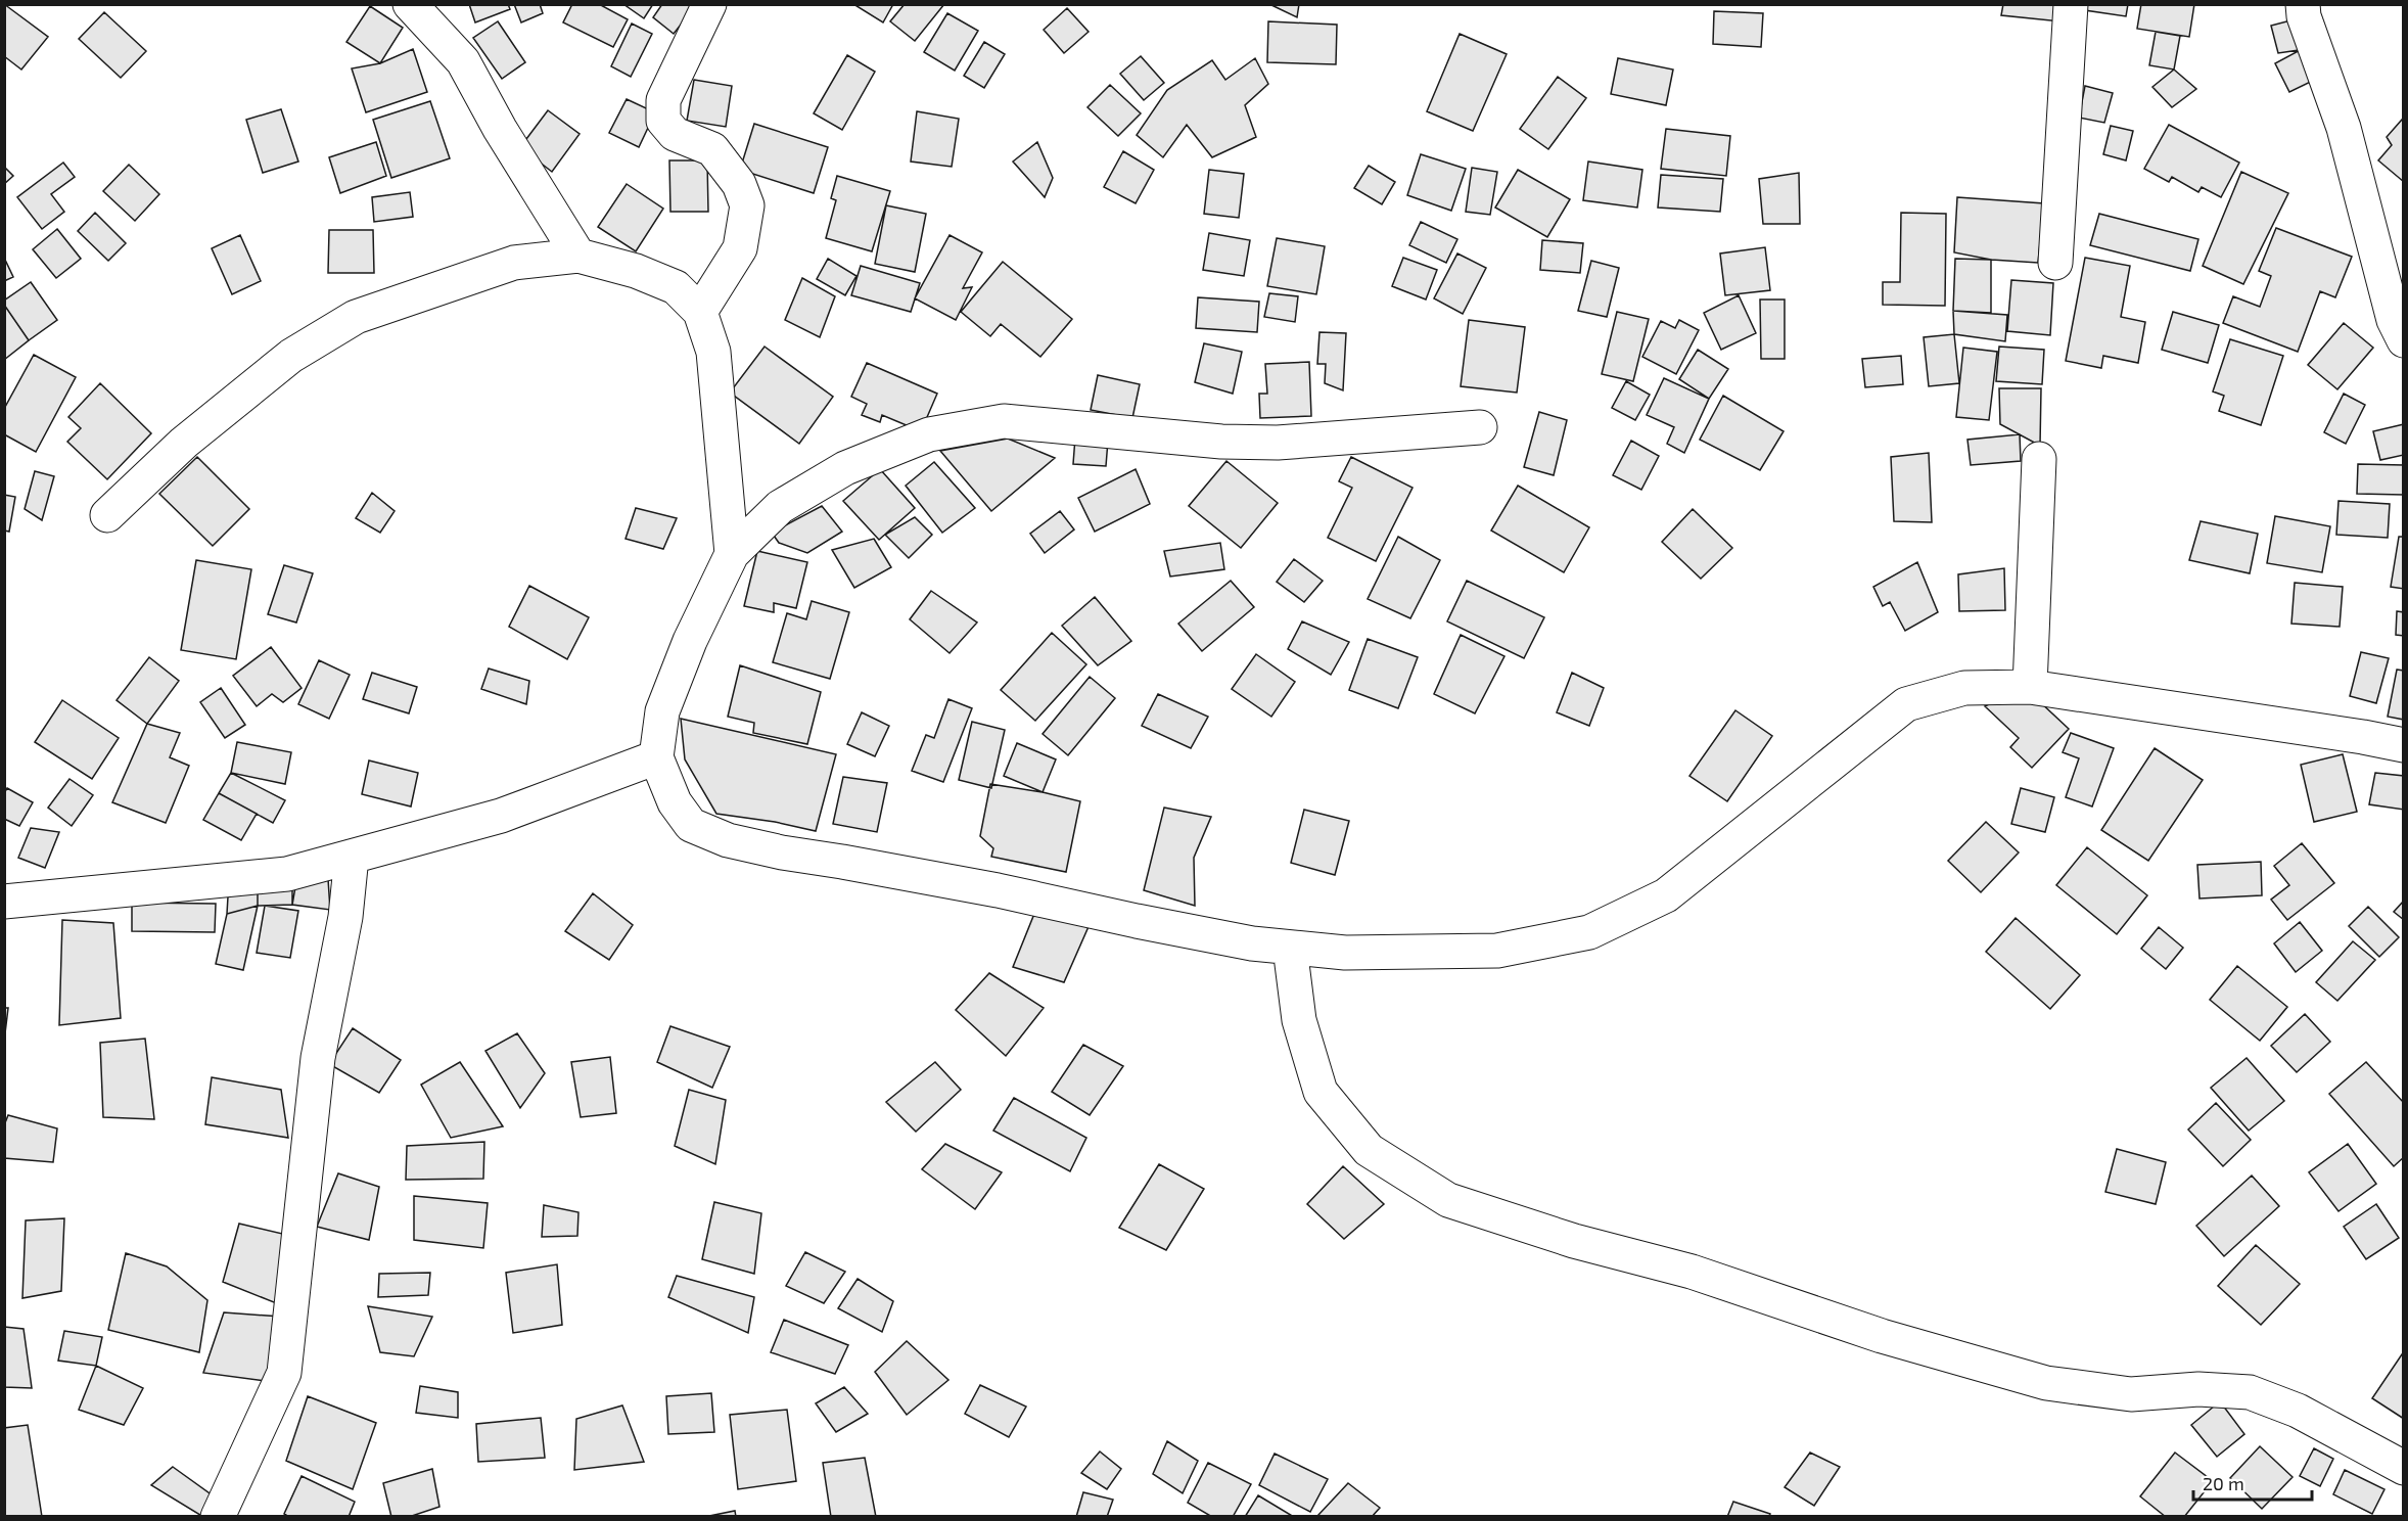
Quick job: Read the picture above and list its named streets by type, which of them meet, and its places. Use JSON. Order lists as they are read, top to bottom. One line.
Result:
{"scale_bar":"20 m"}
